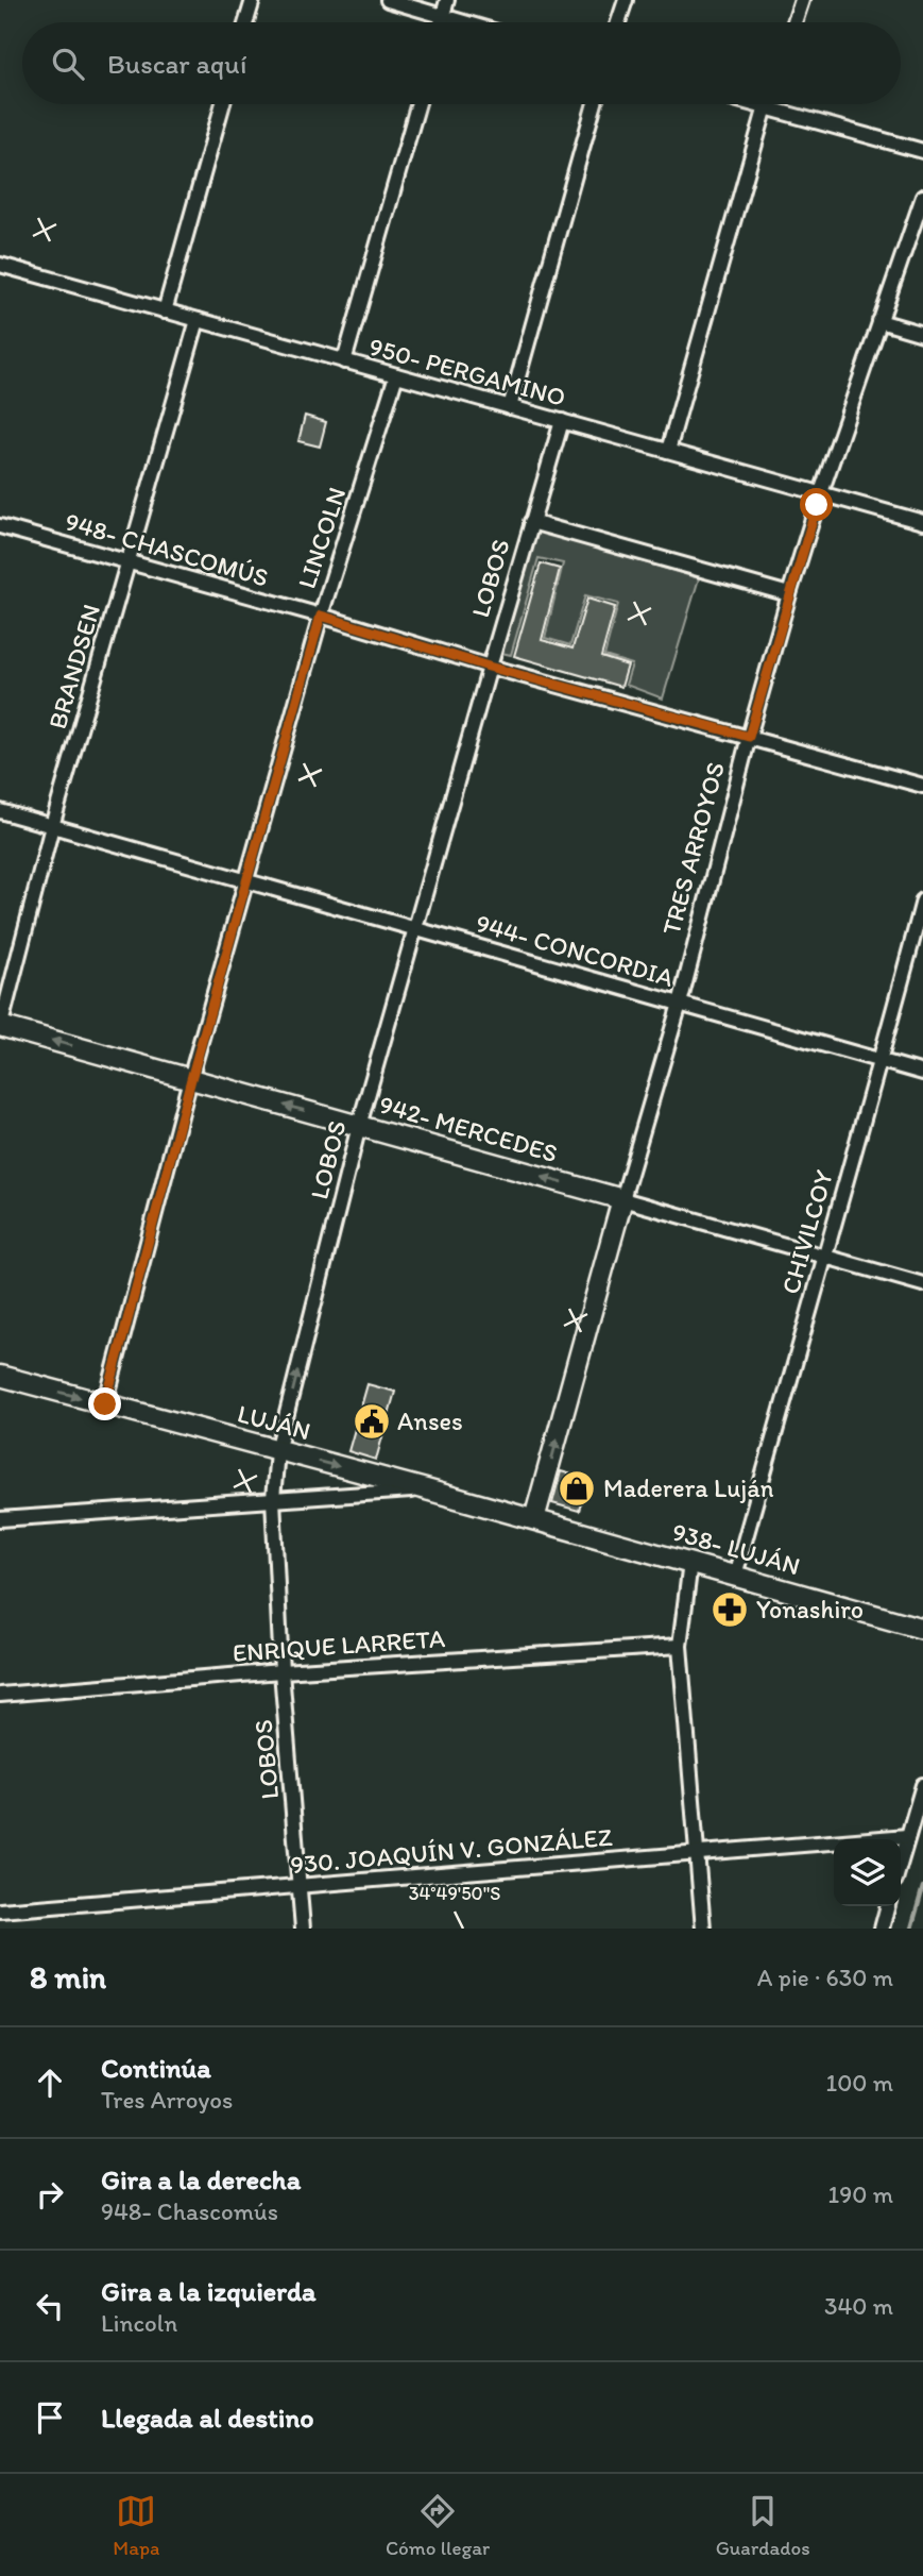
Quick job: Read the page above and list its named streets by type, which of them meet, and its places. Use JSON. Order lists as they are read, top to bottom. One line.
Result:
{"streets":{"main road":["TRES ARROYOS","942- MERCEDES","LUJÁN","938- LUJÁN"],"street":["950- PERGAMINO","LINCOLN","948- CHASCOMÚS","LOBOS","BRANDSEN","944- CONCORDIA","CHIVILCOY","ENRIQUE LARRETA","930. JOAQUÍN V. GONZÁLEZ"]},"crossings":[["950- PERGAMINO","LINCOLN"],["950- PERGAMINO","LOBOS"],["950- PERGAMINO","BRANDSEN"],["950- PERGAMINO","TRES ARROYOS"],["LINCOLN","948- CHASCOMÚS"],["LINCOLN","944- CONCORDIA"],["LINCOLN","942- MERCEDES"],["LINCOLN","LUJÁN"],["948- CHASCOMÚS","LOBOS"],["948- CHASCOMÚS","BRANDSEN"],["948- CHASCOMÚS","TRES ARROYOS"],["LOBOS","944- CONCORDIA"],["LOBOS","942- MERCEDES"],["LOBOS","LUJÁN"],["LOBOS","ENRIQUE LARRETA"],["LOBOS","930. JOAQUÍN V. GONZÁLEZ"],["BRANDSEN","944- CONCORDIA"],["BRANDSEN","942- MERCEDES"],["TRES ARROYOS","944- CONCORDIA"],["TRES ARROYOS","942- MERCEDES"],["TRES ARROYOS","LUJÁN"],["TRES ARROYOS","938- LUJÁN"],["944- CONCORDIA","CHIVILCOY"],["942- MERCEDES","CHIVILCOY"],["CHIVILCOY","938- LUJÁN"],["LUJÁN","938- LUJÁN"]],"one_way":["942- MERCEDES","LUJÁN"],"places":{"public building":["Anses"],"shop":["Maderera Luján"],"pharmacy":["Yonashiro"]},"page":{"search":"Buscar aquí","heading":["8 min","A pie · 630 m"],"list":[["Continúa","Tres Arroyos","100 m"],["Gira a la derecha","948- Chascomús","190 m"],["Gira a la izquierda","Lincoln","340 m"],"Llegada al destino"],"nav":["Mapa","Cómo llegar","Guardados"]},"coordinates":["34°49'50\"S"]}
